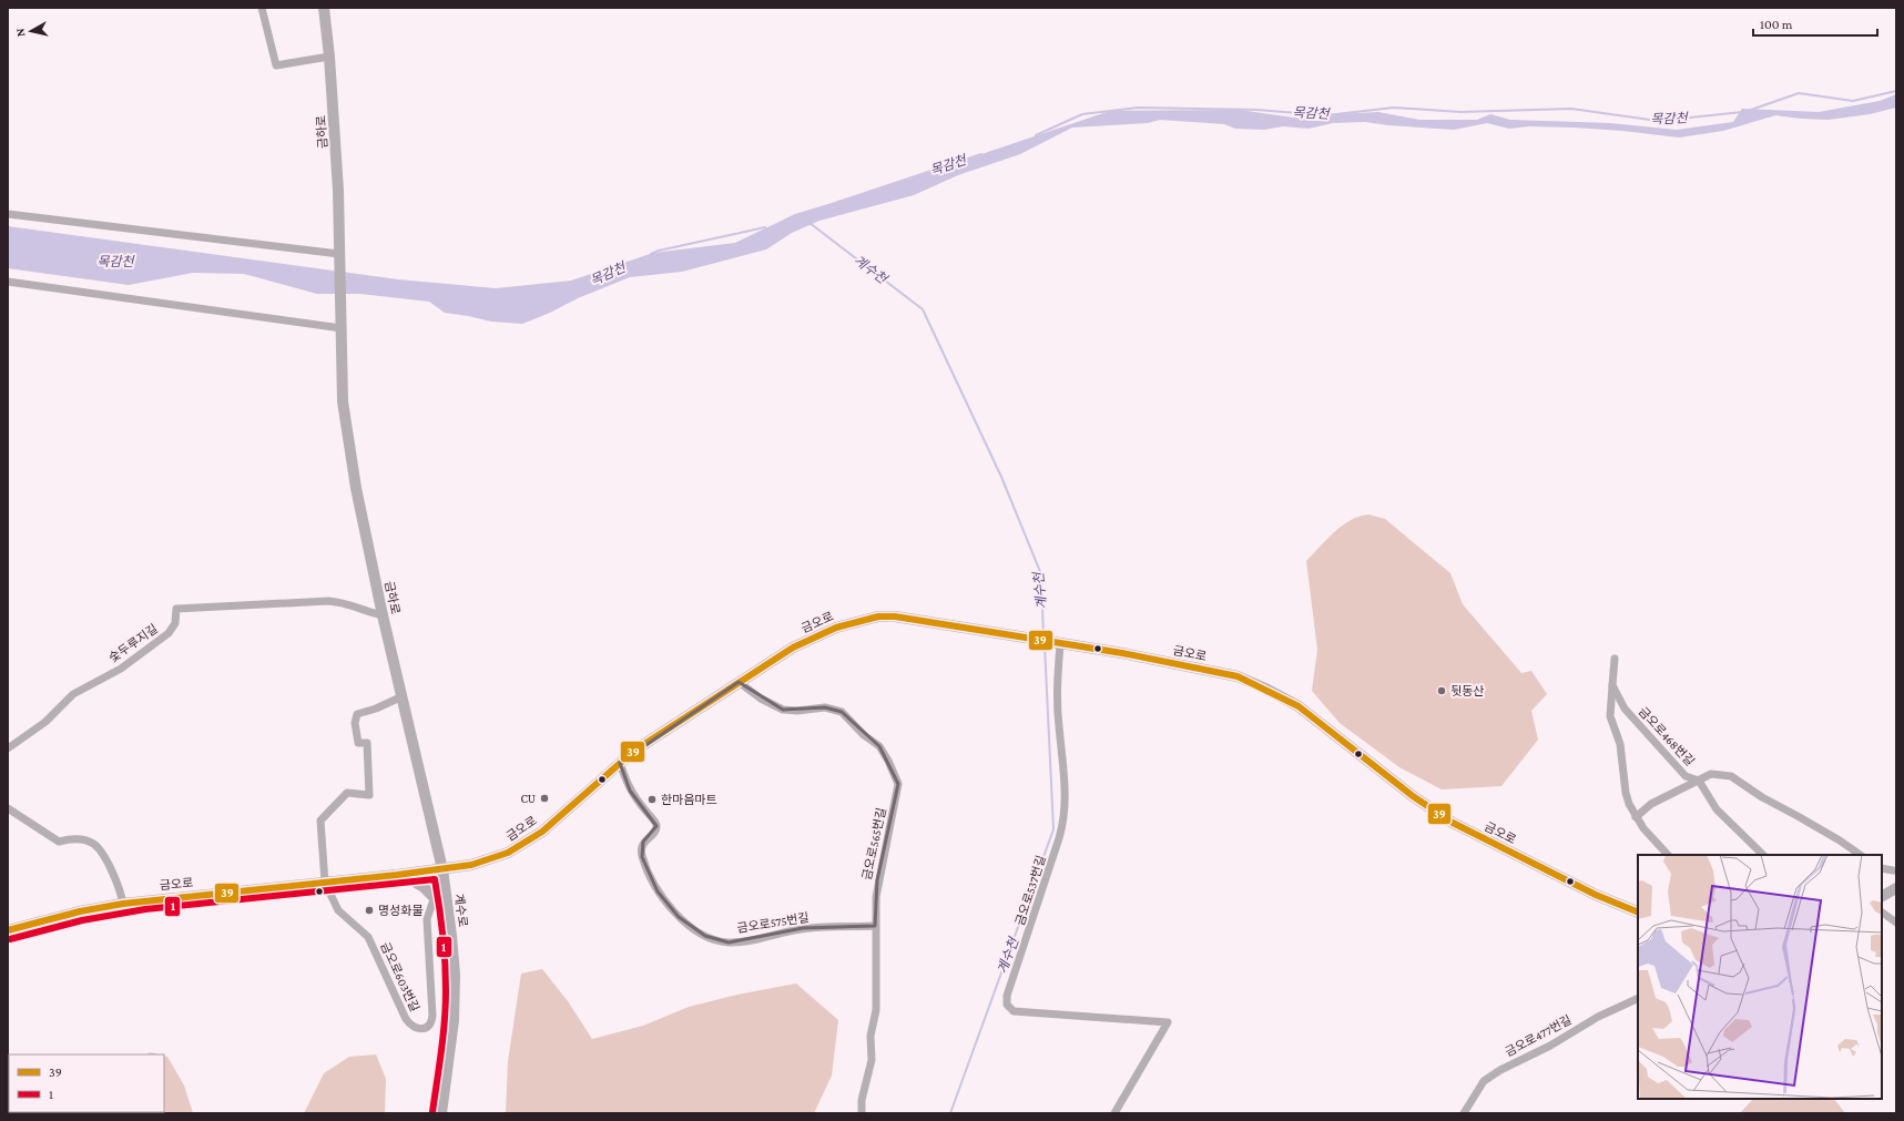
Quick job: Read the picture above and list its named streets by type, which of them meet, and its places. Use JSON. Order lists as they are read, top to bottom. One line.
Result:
{"streets":{"main road":["금하로","금오로","계수로"],"street":["숯두루지길","금오로468번길","금오로565번길","금오로537번길","금오로575번길","금오로603번길","금오로477번길"]},"crossings":[["금하로","금오로"],["금하로","숯두루지길"],["금하로","계수로"],["금오로","금오로565번길"],["금오로","금오로537번길"],["금오로","계수로"],["금오로","금오로575번길"],["금오로","금오로603번길"],["금오로565번길","금오로575번길"]],"water":["목감천","계수천"],"places":["뒷동산","CU","한마음마트","명성화물"],"lines":["transit line 39","transit line 1"],"legend":["39","1"],"scale_bar":"100 m","north":"left"}
